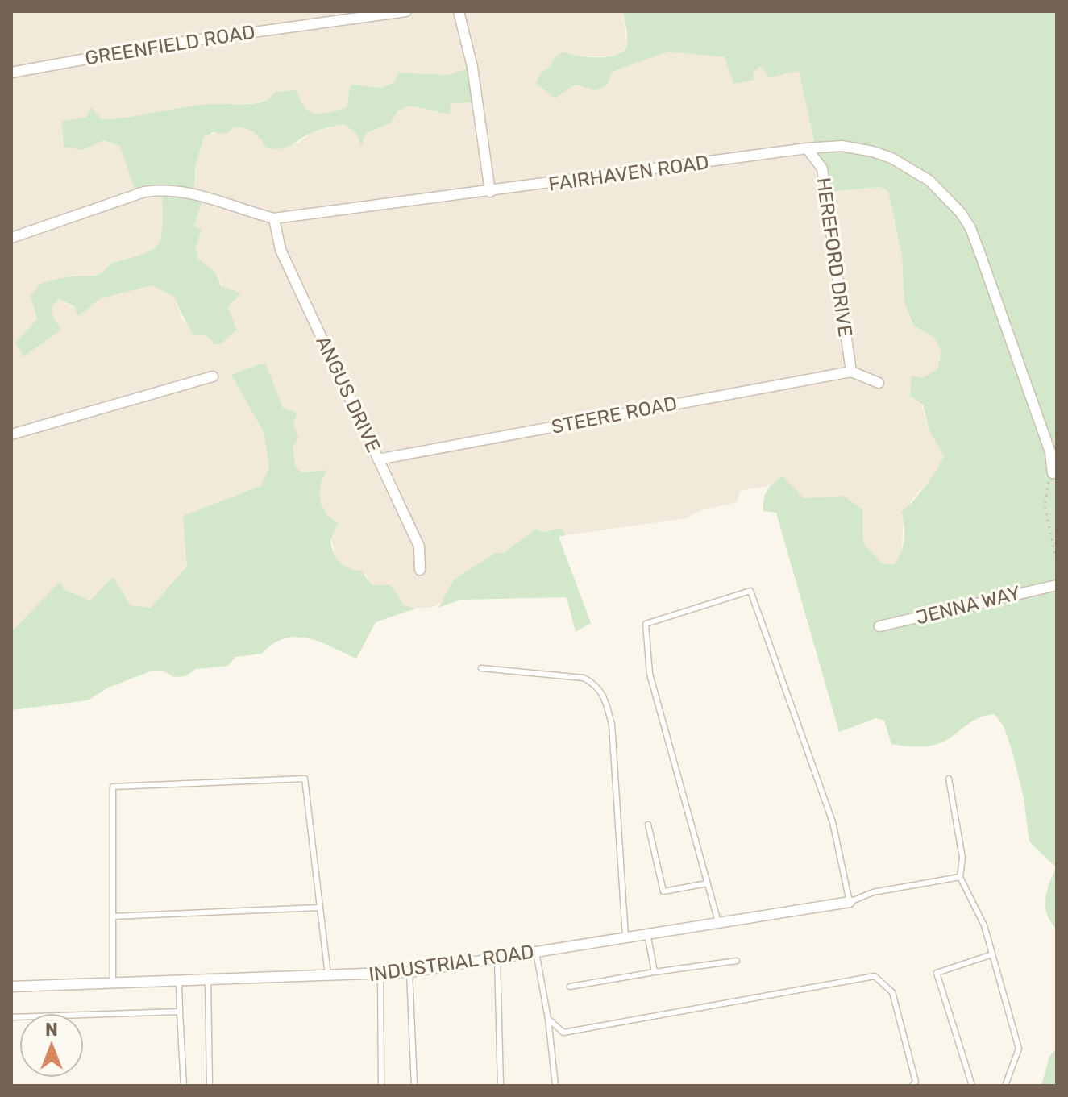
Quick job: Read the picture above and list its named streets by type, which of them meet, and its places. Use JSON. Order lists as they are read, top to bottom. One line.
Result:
{"streets":{"street":["GREENFIELD ROAD","FAIRHAVEN ROAD","HEREFORD DRIVE","ANGUS DRIVE","STEERE ROAD","JENNA WAY","INDUSTRIAL ROAD"]},"crossings":[["FAIRHAVEN ROAD","HEREFORD DRIVE"],["FAIRHAVEN ROAD","ANGUS DRIVE"],["HEREFORD DRIVE","STEERE ROAD"],["ANGUS DRIVE","STEERE ROAD"]],"north":"top"}
